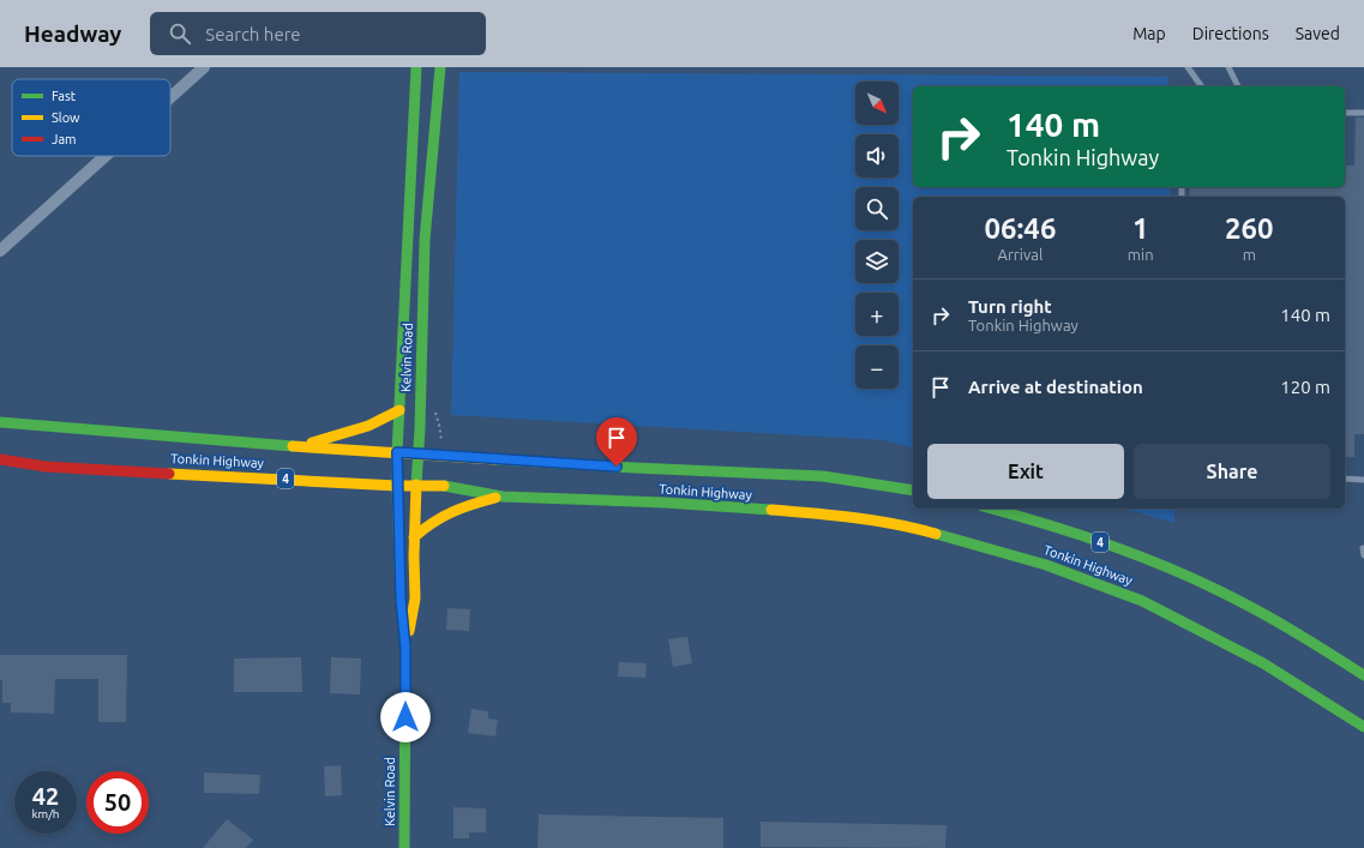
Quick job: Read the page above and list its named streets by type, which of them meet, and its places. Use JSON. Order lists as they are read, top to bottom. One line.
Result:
{"streets":{"main road":["Kelvin Road","Tonkin Highway","4"]},"crossings":[["Kelvin Road","Tonkin Highway"]],"legend":["Fast","Slow","Jam"],"north":"bottom right","page":{"header":"Headway","search":"Search here","nav":["Map","Directions","Saved"],"map_buttons":["+","−"],"turn":["140 m","Tonkin Highway"],"eta":["06:46","Arrival","1","min","260","m"],"list":[{"name":"Turn right","note":"Tonkin Highway","value":"140 m"},{"name":"Arrive at destination","value":"120 m"}],"buttons":["Exit","Share"],"speed":"42 km/h","limit":"50"}}
